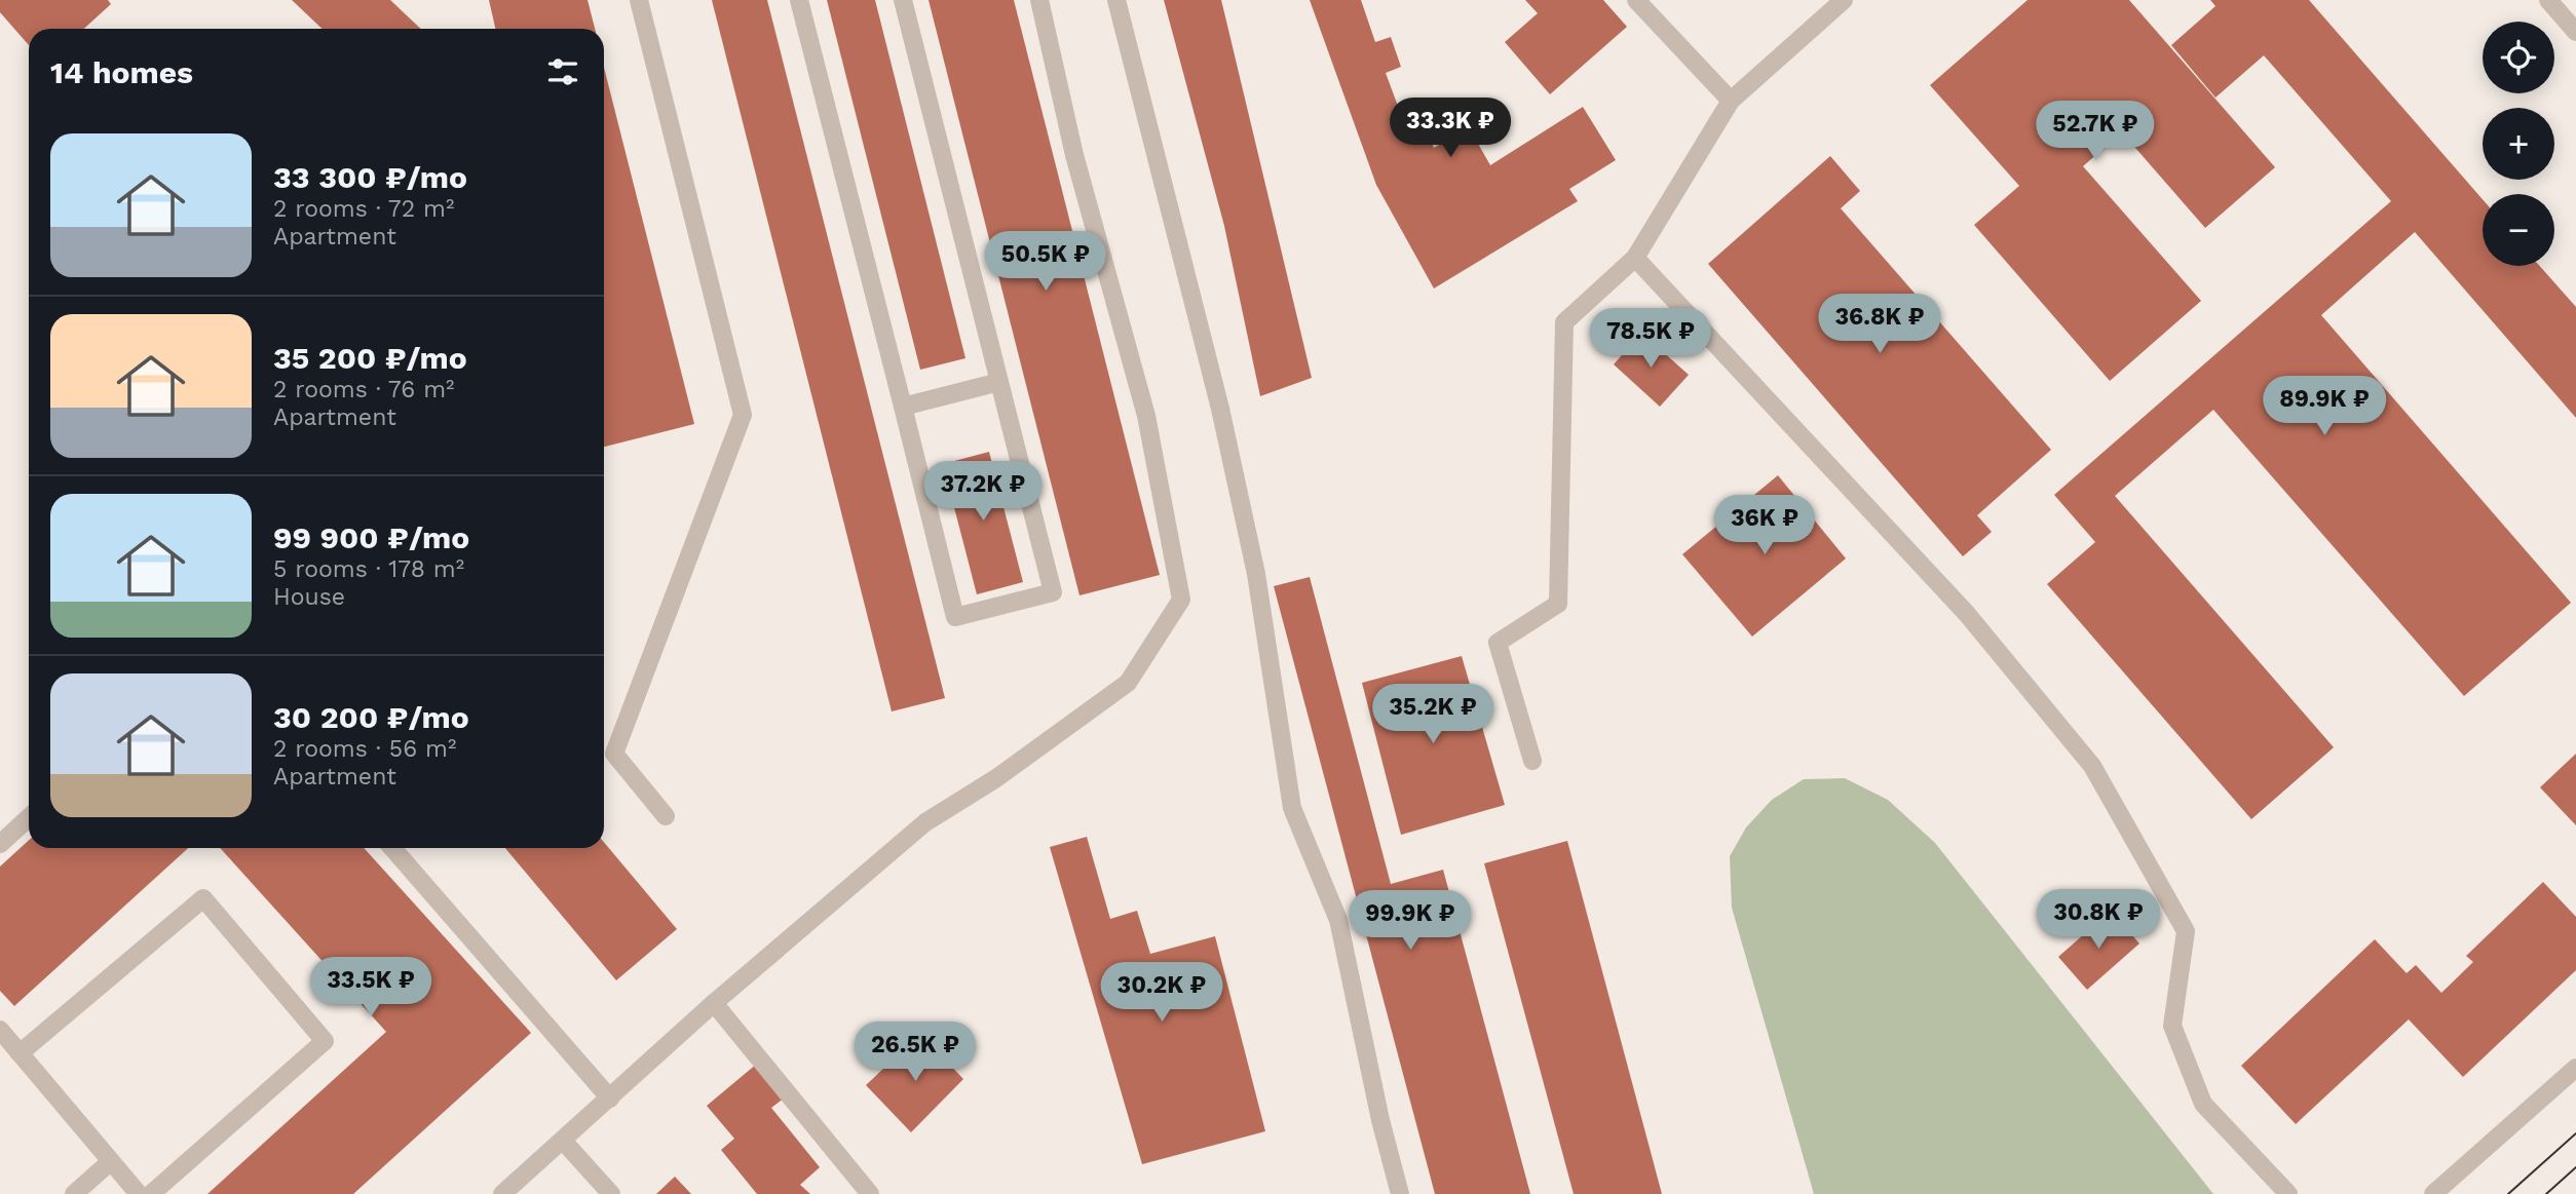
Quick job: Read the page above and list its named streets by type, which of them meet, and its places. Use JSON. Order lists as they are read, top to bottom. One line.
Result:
{"page":{"map_buttons":["+","−"],"heading":"14 homes","price":["33.3K ₽","52.7K ₽","50.5K ₽","36.8K ₽","78.5K ₽","89.9K ₽","37.2K ₽","36K ₽","35.2K ₽","30.8K ₽","99.9K ₽","33.5K ₽","30.2K ₽","26.5K ₽"],"list":[{"name":"33 300 ₽/mo","note":"2 rooms · 72 m² · Apartment"},{"name":"35 200 ₽/mo","note":"2 rooms · 76 m² · Apartment"},{"name":"99 900 ₽/mo","note":"5 rooms · 178 m² · House"},{"name":"30 200 ₽/mo","note":"2 rooms · 56 m² · Apartment"}]}}
